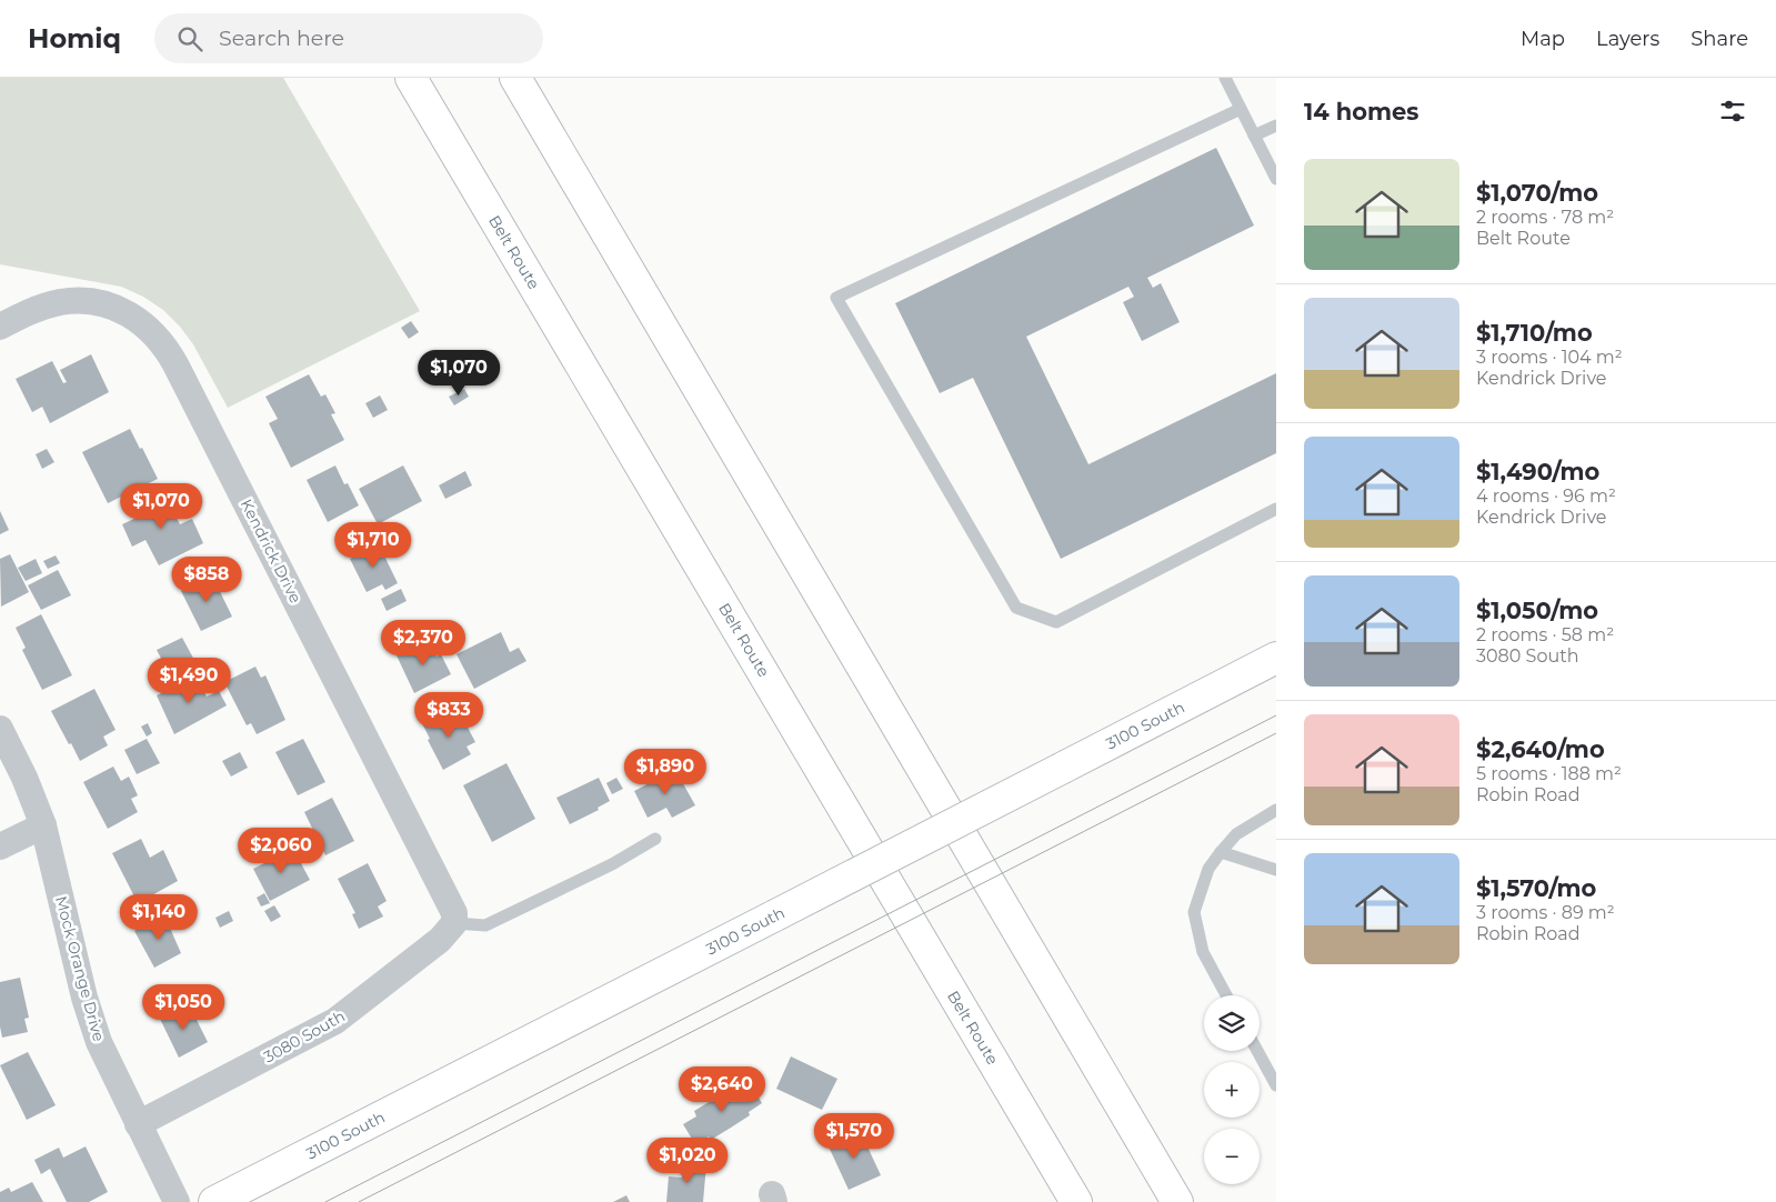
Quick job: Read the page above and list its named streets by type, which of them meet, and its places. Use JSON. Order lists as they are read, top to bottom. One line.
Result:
{"streets":{"main road":["Belt Route","3100 South"],"street":["Kendrick Drive","Mock Orange Drive","3080 South"]},"crossings":[["Kendrick Drive","3080 South"],["Mock Orange Drive","3080 South"]],"page":{"header":"Homiq","search":"Search here","nav":["Map","Layers","Share"],"heading":"14 homes","list":[{"name":"$1,070/mo","note":"2 rooms · 78 m² · Belt Route"},{"name":"$1,710/mo","note":"3 rooms · 104 m² · Kendrick Drive"},{"name":"$1,490/mo","note":"4 rooms · 96 m² · Kendrick Drive"},{"name":"$1,050/mo","note":"2 rooms · 58 m² · 3080 South"},{"name":"$2,640/mo","note":"5 rooms · 188 m² · Robin Road"},{"name":"$1,570/mo","note":"3 rooms · 89 m² · Robin Road"}],"price":["$1,070","$1,070","$1,710","$858","$2,370","$1,490","$833","$1,890","$2,060","$1,140","$1,050","$2,640","$1,570","$1,020"],"map_buttons":["+","−"]}}
